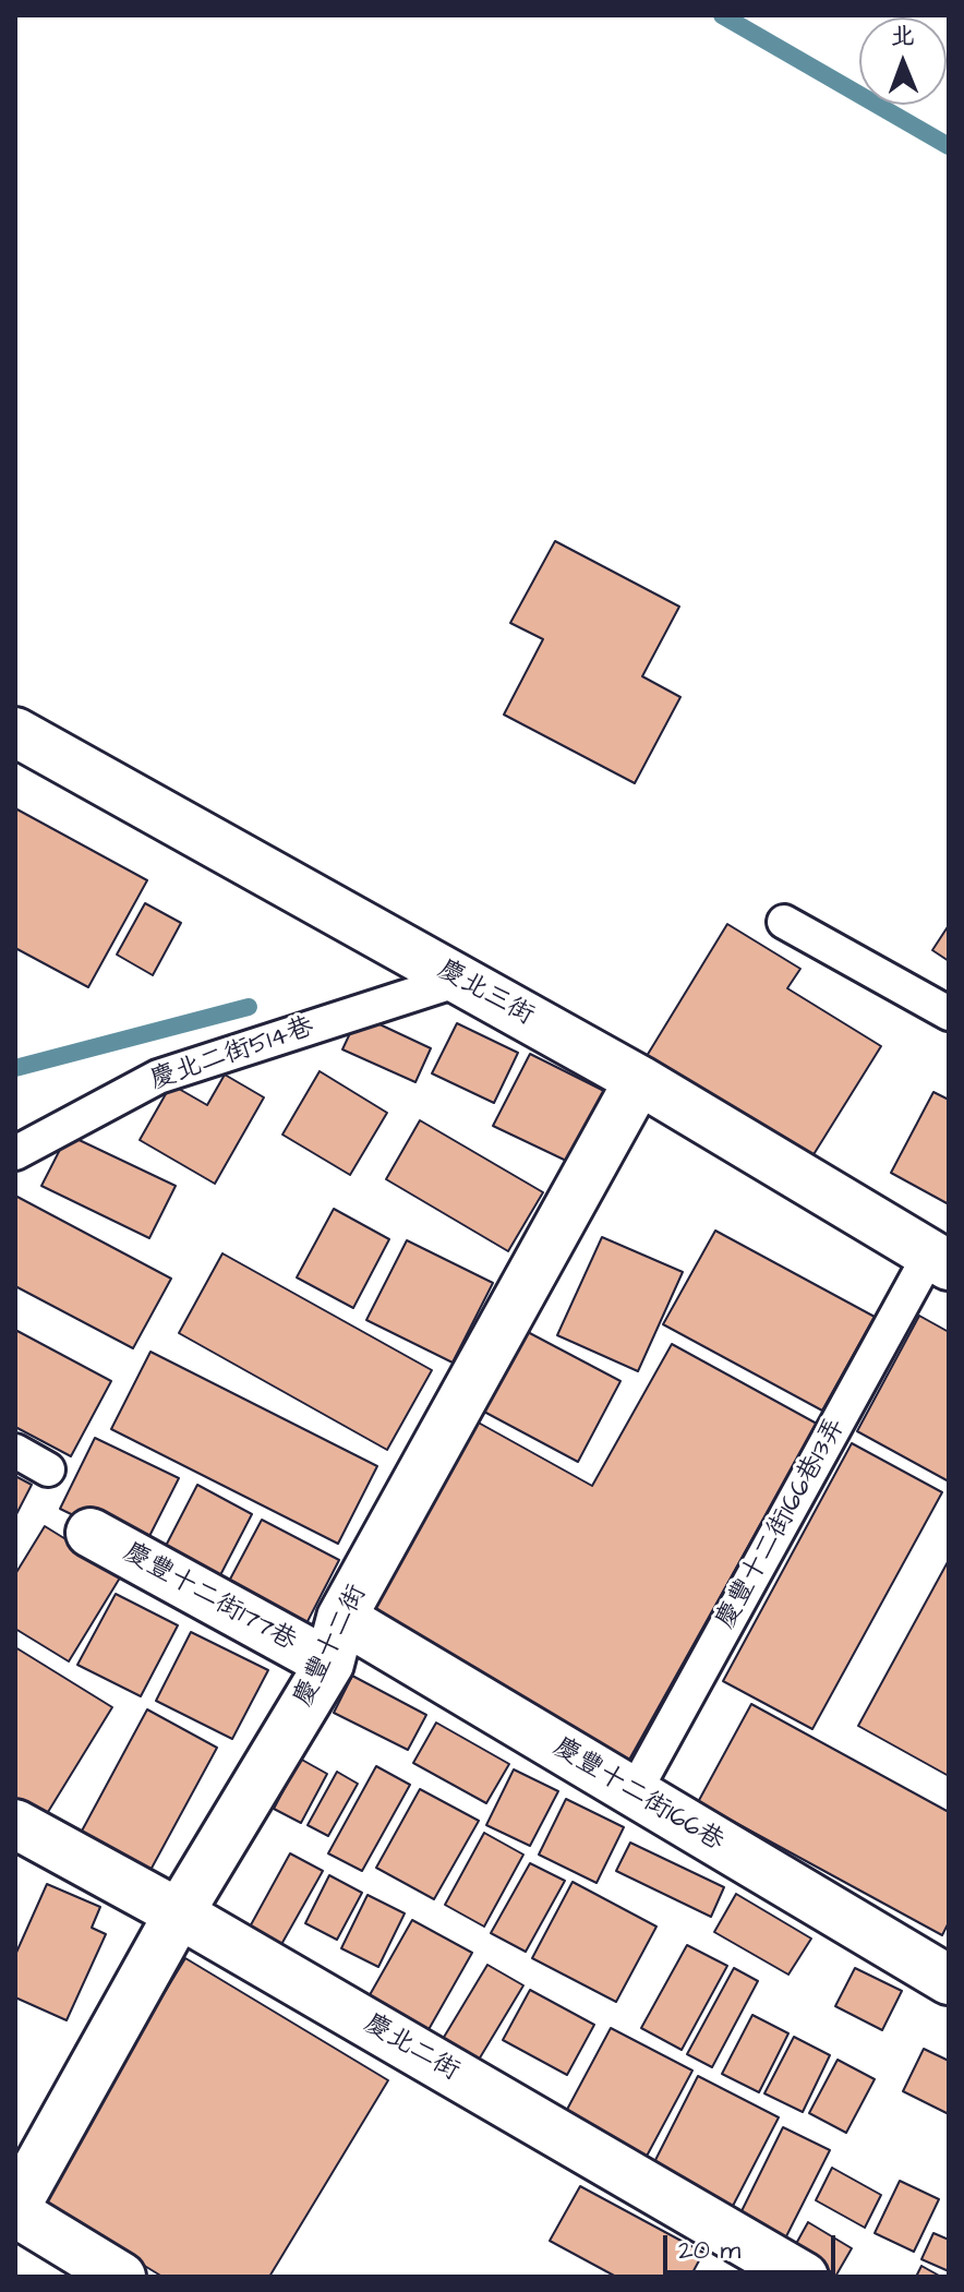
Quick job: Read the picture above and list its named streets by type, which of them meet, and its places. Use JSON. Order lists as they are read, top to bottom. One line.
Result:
{"streets":{"street":["慶北三街","慶豐十二街177巷","慶豐十二街","慶豐十二街166巷","慶北二街"],"lane":["慶北二街514巷","慶豐十二街166巷13弄"]},"crossings":[["慶北三街","慶北二街514巷"],["慶北三街","慶豐十二街166巷13弄"],["慶北三街","慶豐十二街"],["慶豐十二街166巷13弄","慶豐十二街166巷"],["慶豐十二街177巷","慶豐十二街"],["慶豐十二街","慶豐十二街166巷"],["慶豐十二街","慶北二街"]],"scale_bar":"20 m","north":"top"}
